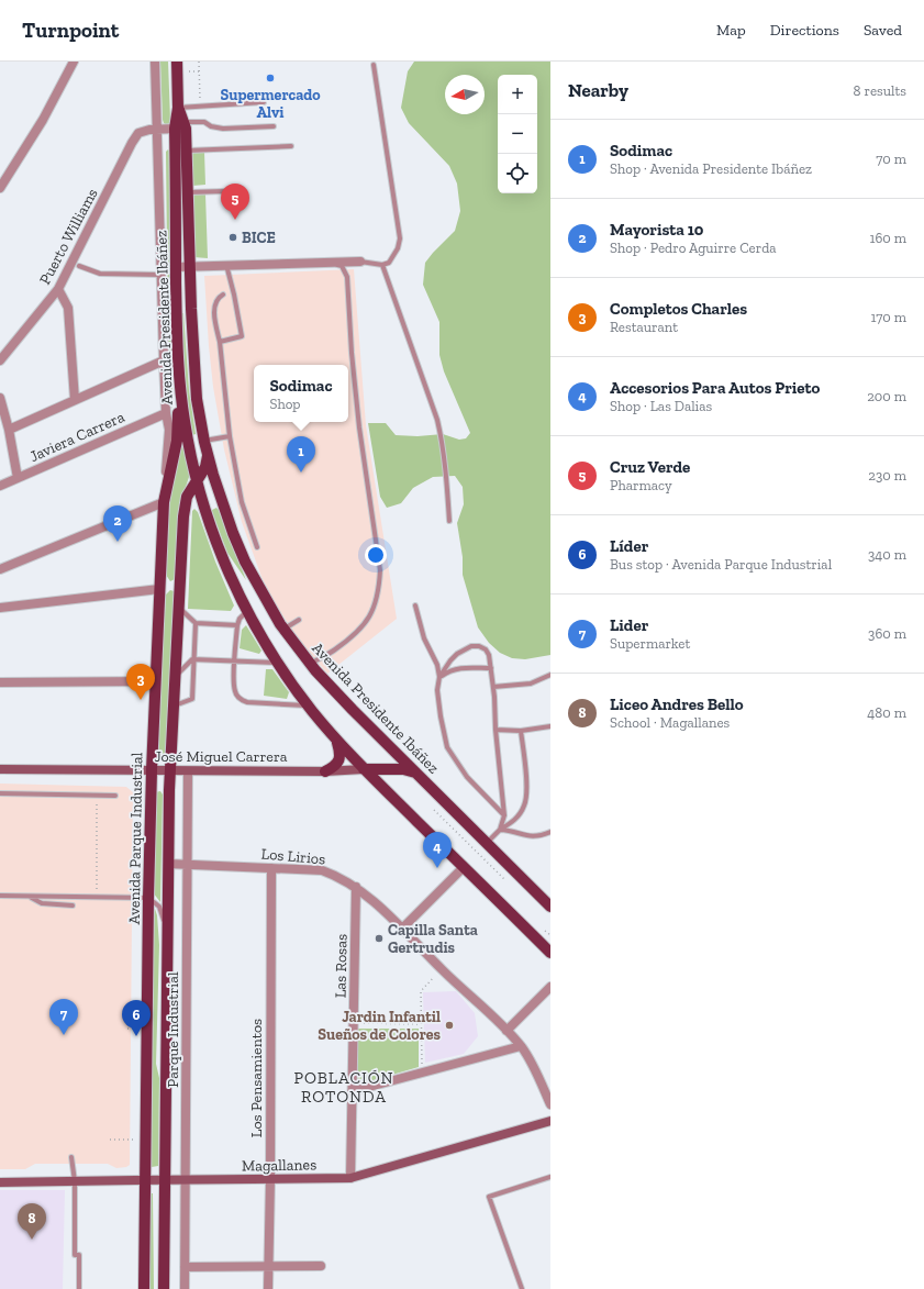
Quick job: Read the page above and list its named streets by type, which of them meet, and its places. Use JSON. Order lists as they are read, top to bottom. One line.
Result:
{"streets":{"main road":["Avenida Presidente Ibáñez","Avenida Parque Industrial"],"street":["Puerto Williams","Javiera Carrera","José Miguel Carrera","Los Lirios","Las Rosas","Parque Industrial","Los Pensamientos","Magallanes"]},"crossings":[["Puerto Williams","Avenida Presidente Ibáñez"],["Avenida Presidente Ibáñez","Javiera Carrera"],["Avenida Presidente Ibáñez","José Miguel Carrera"],["Avenida Presidente Ibáñez","Avenida Parque Industrial"],["José Miguel Carrera","Avenida Parque Industrial"],["José Miguel Carrera","Parque Industrial"],["Avenida Parque Industrial","Magallanes"],["Los Lirios","Las Rosas"],["Los Lirios","Parque Industrial"],["Los Lirios","Los Pensamientos"],["Las Rosas","Magallanes"],["Parque Industrial","Magallanes"],["Los Pensamientos","Magallanes"]],"districts":["POBLACIÓN ROTONDA"],"places":["Supermercado Alvi","BICE","Capilla Santa Gertrudis","Jardin Infantil Sueños de Colores"],"north":"left","page":{"header":"Turnpoint","nav":["Map","Directions","Saved"],"heading":["Nearby","8 results"],"map_buttons":["+","−"],"list":[{"mark":"1","name":"Sodimac","note":"Shop · Avenida Presidente Ibáñez","value":"70 m"},{"mark":"2","name":"Mayorista 10","note":"Shop · Pedro Aguirre Cerda","value":"160 m"},{"mark":"3","name":"Completos Charles","note":"Restaurant","value":"170 m"},{"mark":"4","name":"Accesorios Para Autos Prieto","note":"Shop · Las Dalias","value":"200 m"},{"mark":"5","name":"Cruz Verde","note":"Pharmacy","value":"230 m"},{"mark":"6","name":"Líder","note":"Bus stop · Avenida Parque Industrial","value":"340 m"},{"mark":"7","name":"Lider","note":"Supermarket","value":"360 m"},{"mark":"8","name":"Liceo Andres Bello","note":"School · Magallanes","value":"480 m"}],"pins":["5","1","2","3","4","7","6","8"],"popup":["Sodimac","Shop"]}}
